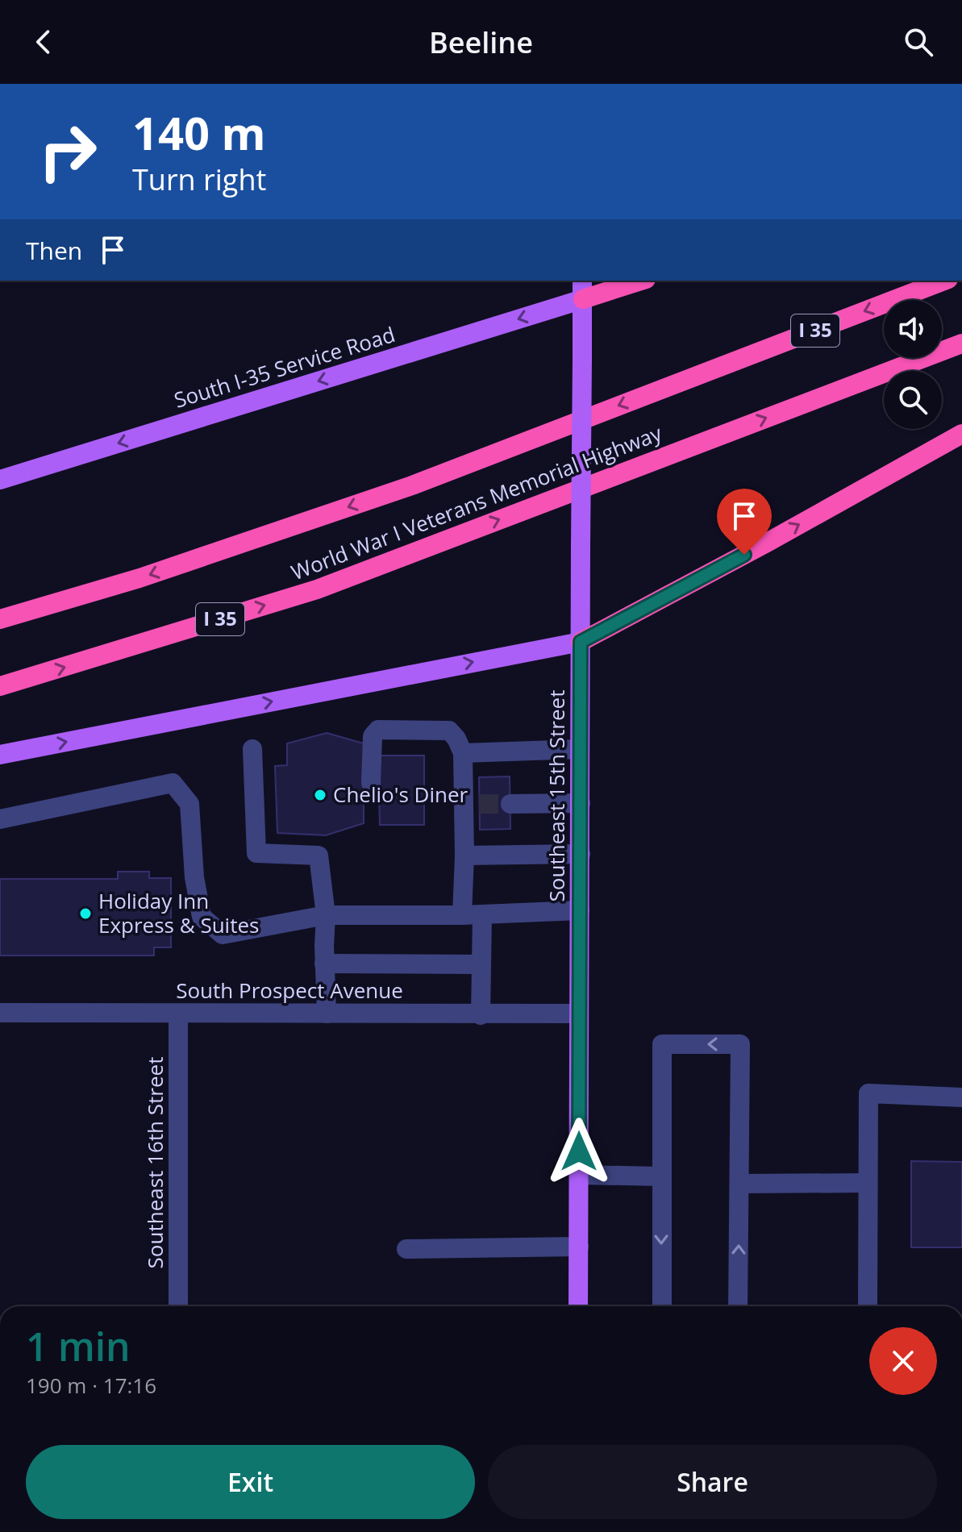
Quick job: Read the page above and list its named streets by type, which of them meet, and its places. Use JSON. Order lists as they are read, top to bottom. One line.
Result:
{"streets":{"highway":["I 35","World War I Veterans Memorial Highway"],"main road":["South I-35 Service Road","Southeast 15th Street"],"street":["South Prospect Avenue","Southeast 16th Street"]},"crossings":[["South I-35 Service Road","Southeast 15th Street"],["Southeast 15th Street","South Prospect Avenue"],["South Prospect Avenue","Southeast 16th Street"]],"one_way":["South I-35 Service Road"],"places":["Chelio's Diner","Holiday Inn Express & Suites"],"page":{"header":"Beeline","turn":["140 m","Turn right"],"then":"Then","heading":["1 min","190 m · 17:16"],"buttons":["Exit","Share"]}}
